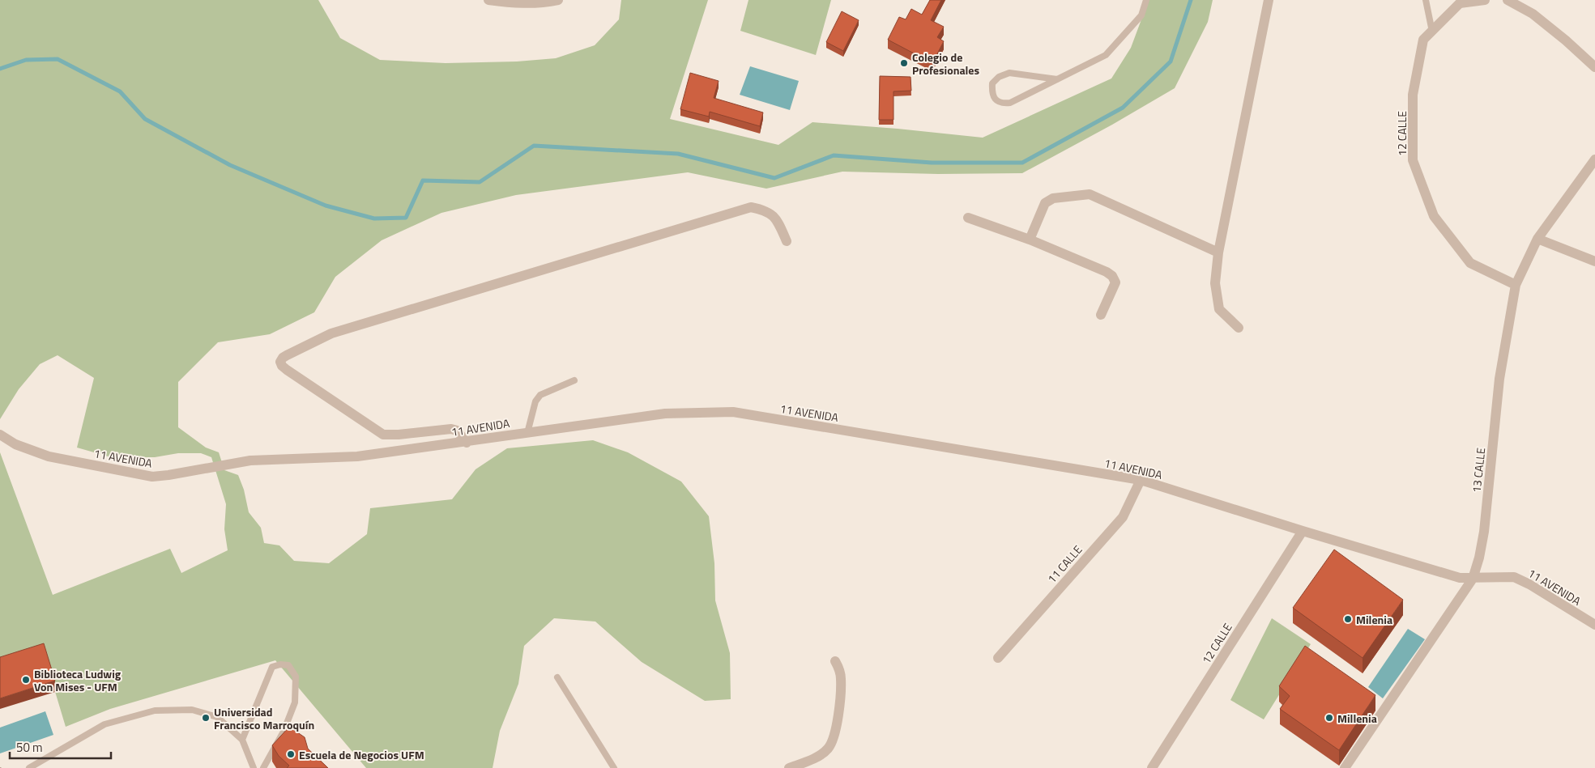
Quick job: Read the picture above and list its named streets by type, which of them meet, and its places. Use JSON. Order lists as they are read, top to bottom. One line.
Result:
{"streets":{"street":["12 CALLE","11 AVENIDA","13 CALLE","11 CALLE"]},"crossings":[["12 CALLE","11 AVENIDA"],["12 CALLE","13 CALLE"],["11 AVENIDA","13 CALLE"],["11 AVENIDA","11 CALLE"]],"places":["Colegio de Profesionales","Milenia","Biblioteca Ludwig Von Mises - UFM","Universidad Francisco Marroquín","Millenia","Escuela de Negocios UFM"],"scale_bar":"50 m"}
